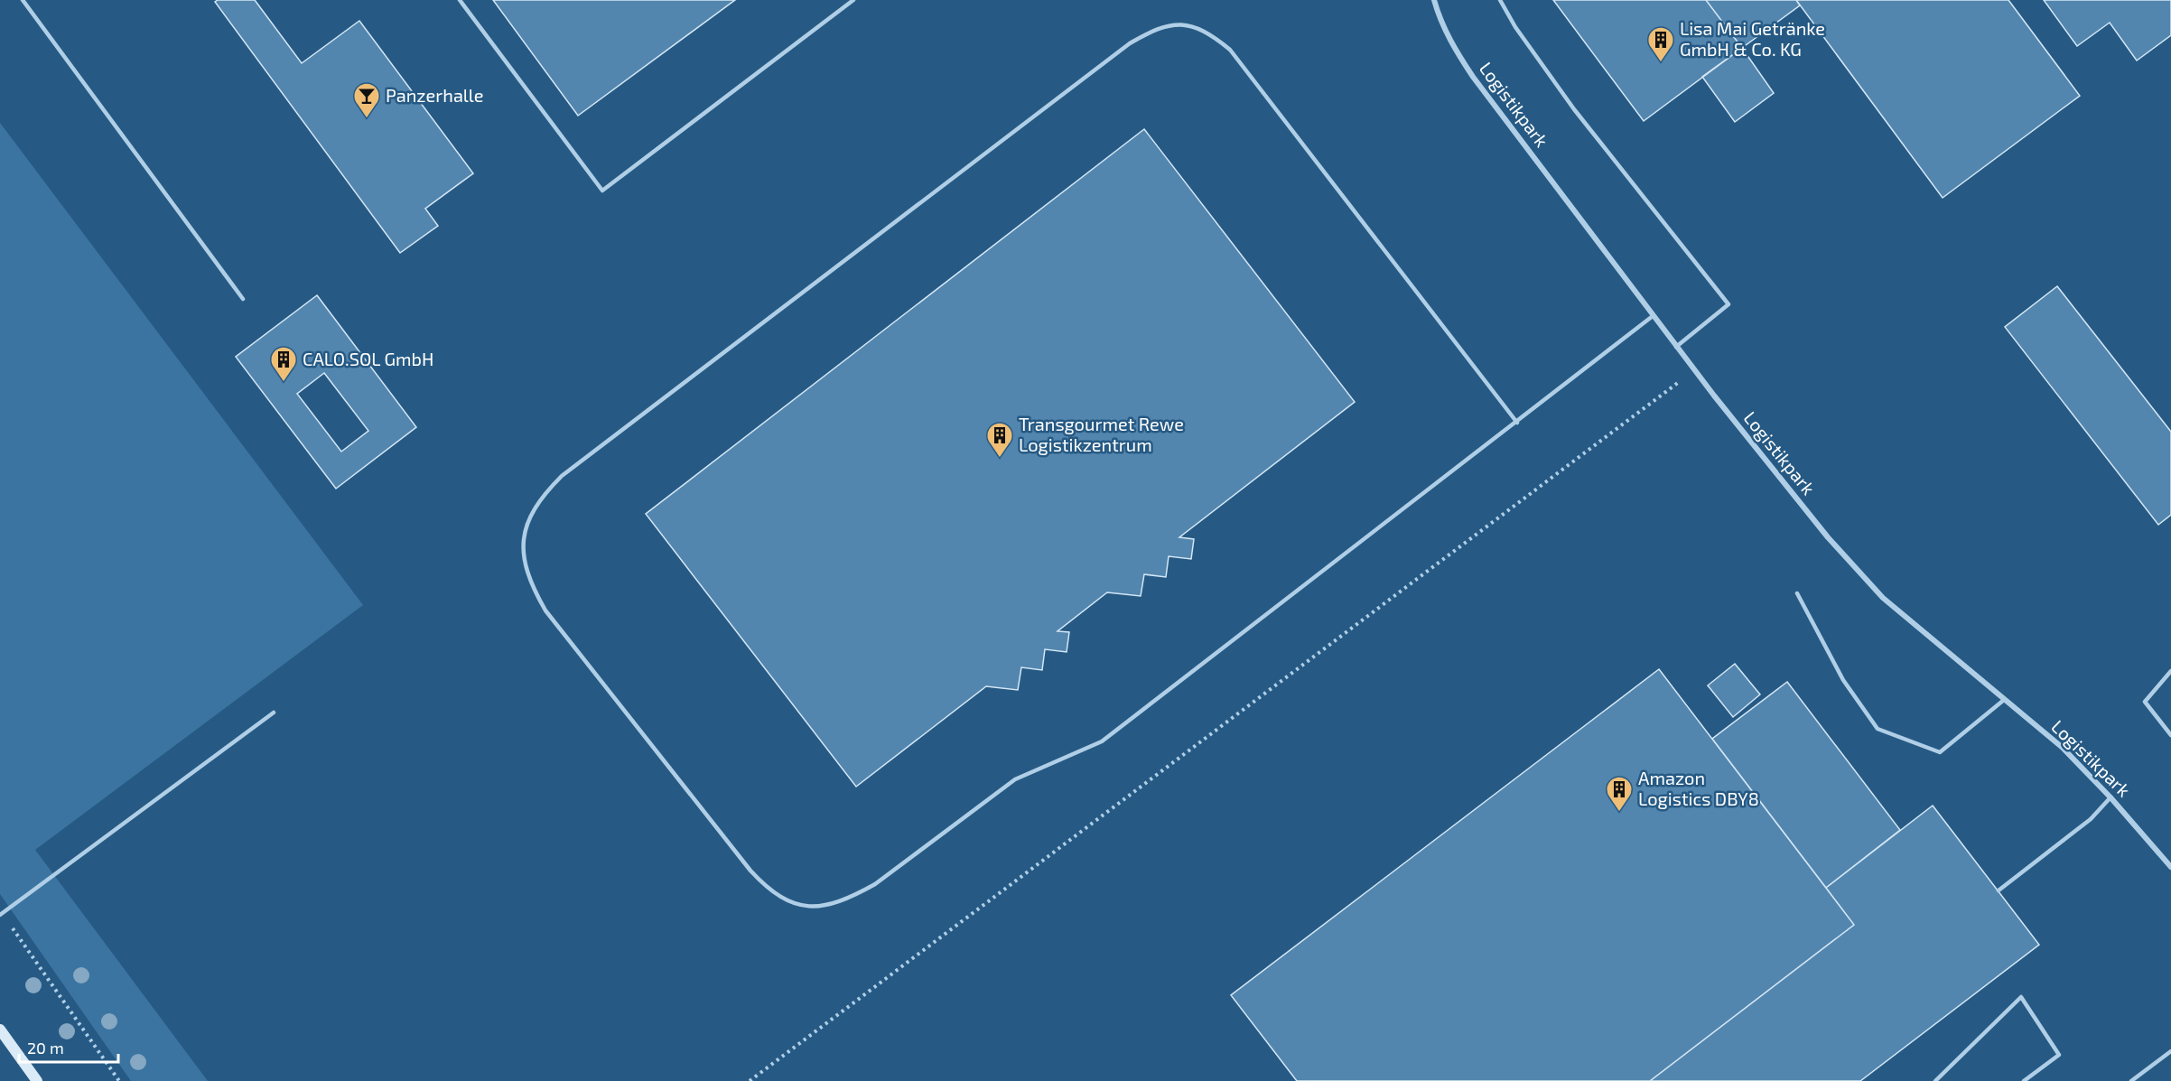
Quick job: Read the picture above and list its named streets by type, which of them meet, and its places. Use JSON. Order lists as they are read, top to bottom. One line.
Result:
{"streets":{"street":["Logistikpark"]},"places":{"building":["Lisa Mai Getränke GmbH & Co. KG","CALO.SOL GmbH","Transgourmet Rewe Logistikzentrum","Amazon Logistics DBY8"],"bar":["Panzerhalle"]},"scale_bar":"20 m"}
